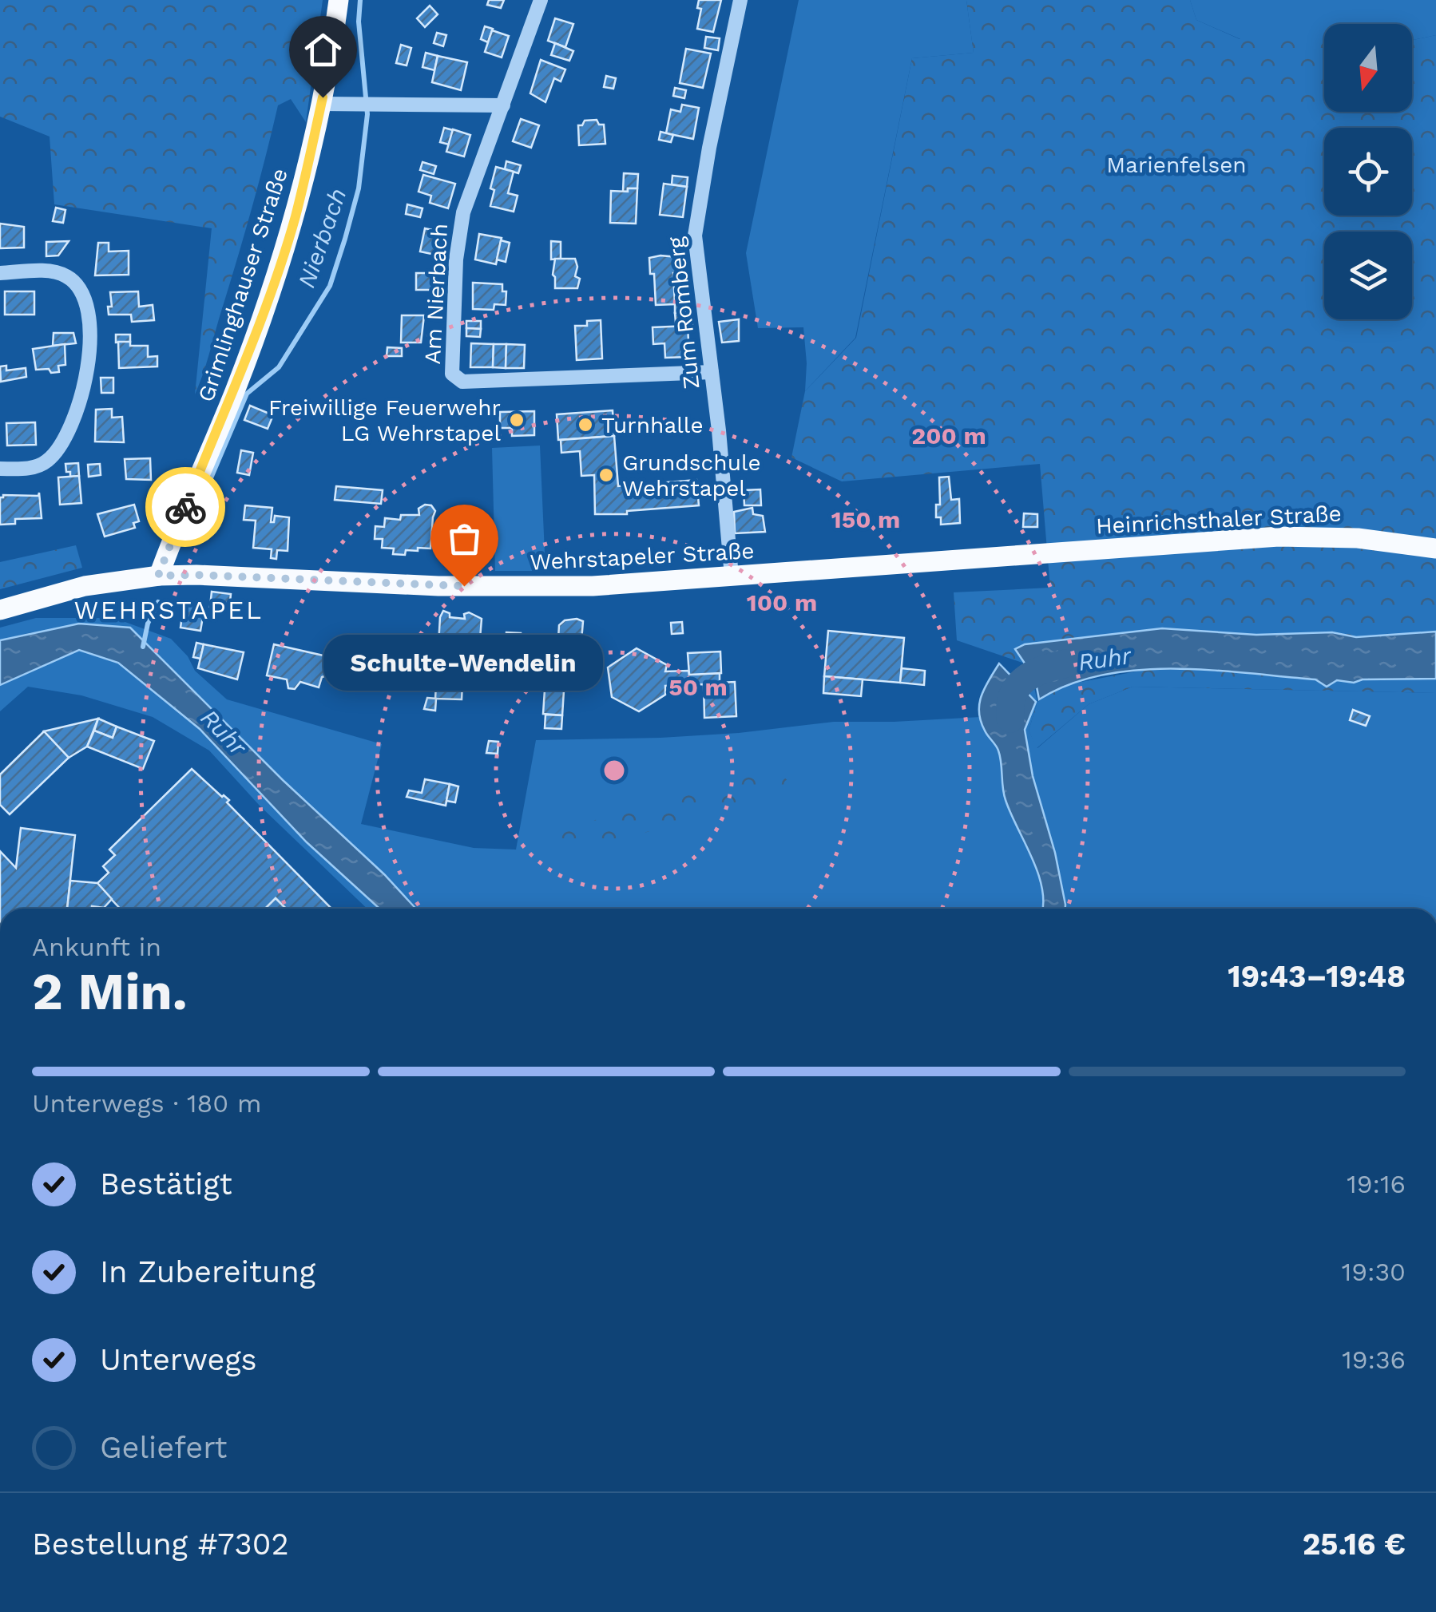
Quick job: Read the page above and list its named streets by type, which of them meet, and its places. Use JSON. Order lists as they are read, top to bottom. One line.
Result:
{"streets":{"main road":["Grimlinghauser Straße","Heinrichsthaler Straße","Wehrstapeler Straße"],"street":["Am Nierbach","Zum Romberg"]},"crossings":[["Grimlinghauser Straße","Wehrstapeler Straße"],["Am Nierbach","Zum Romberg"],["Zum Romberg","Wehrstapeler Straße"],["Heinrichsthaler Straße","Wehrstapeler Straße"]],"districts":["WEHRSTAPEL"],"water":["Nierbach","Ruhr"],"parks":["Marienfelsen"],"places":["Freiwillige Feuerwehr LG Wehrstapel","Turnhalle","Grundschule Wehrstapel","Schulte-Wendelin"],"north":"bottom","page":{"bubble":"Schulte-Wendelin","heading":["2 Min.","Ankunft in","19:43–19:48"],"panel":["Bestellung #7302","25.16 €"],"bar":"Unterwegs · 180 m","list":[["Bestätigt","19:16"],["In Zubereitung","19:30"],["Unterwegs","19:36"],"Geliefert"]},"rings":["200 m","150 m","100 m","50 m"]}
